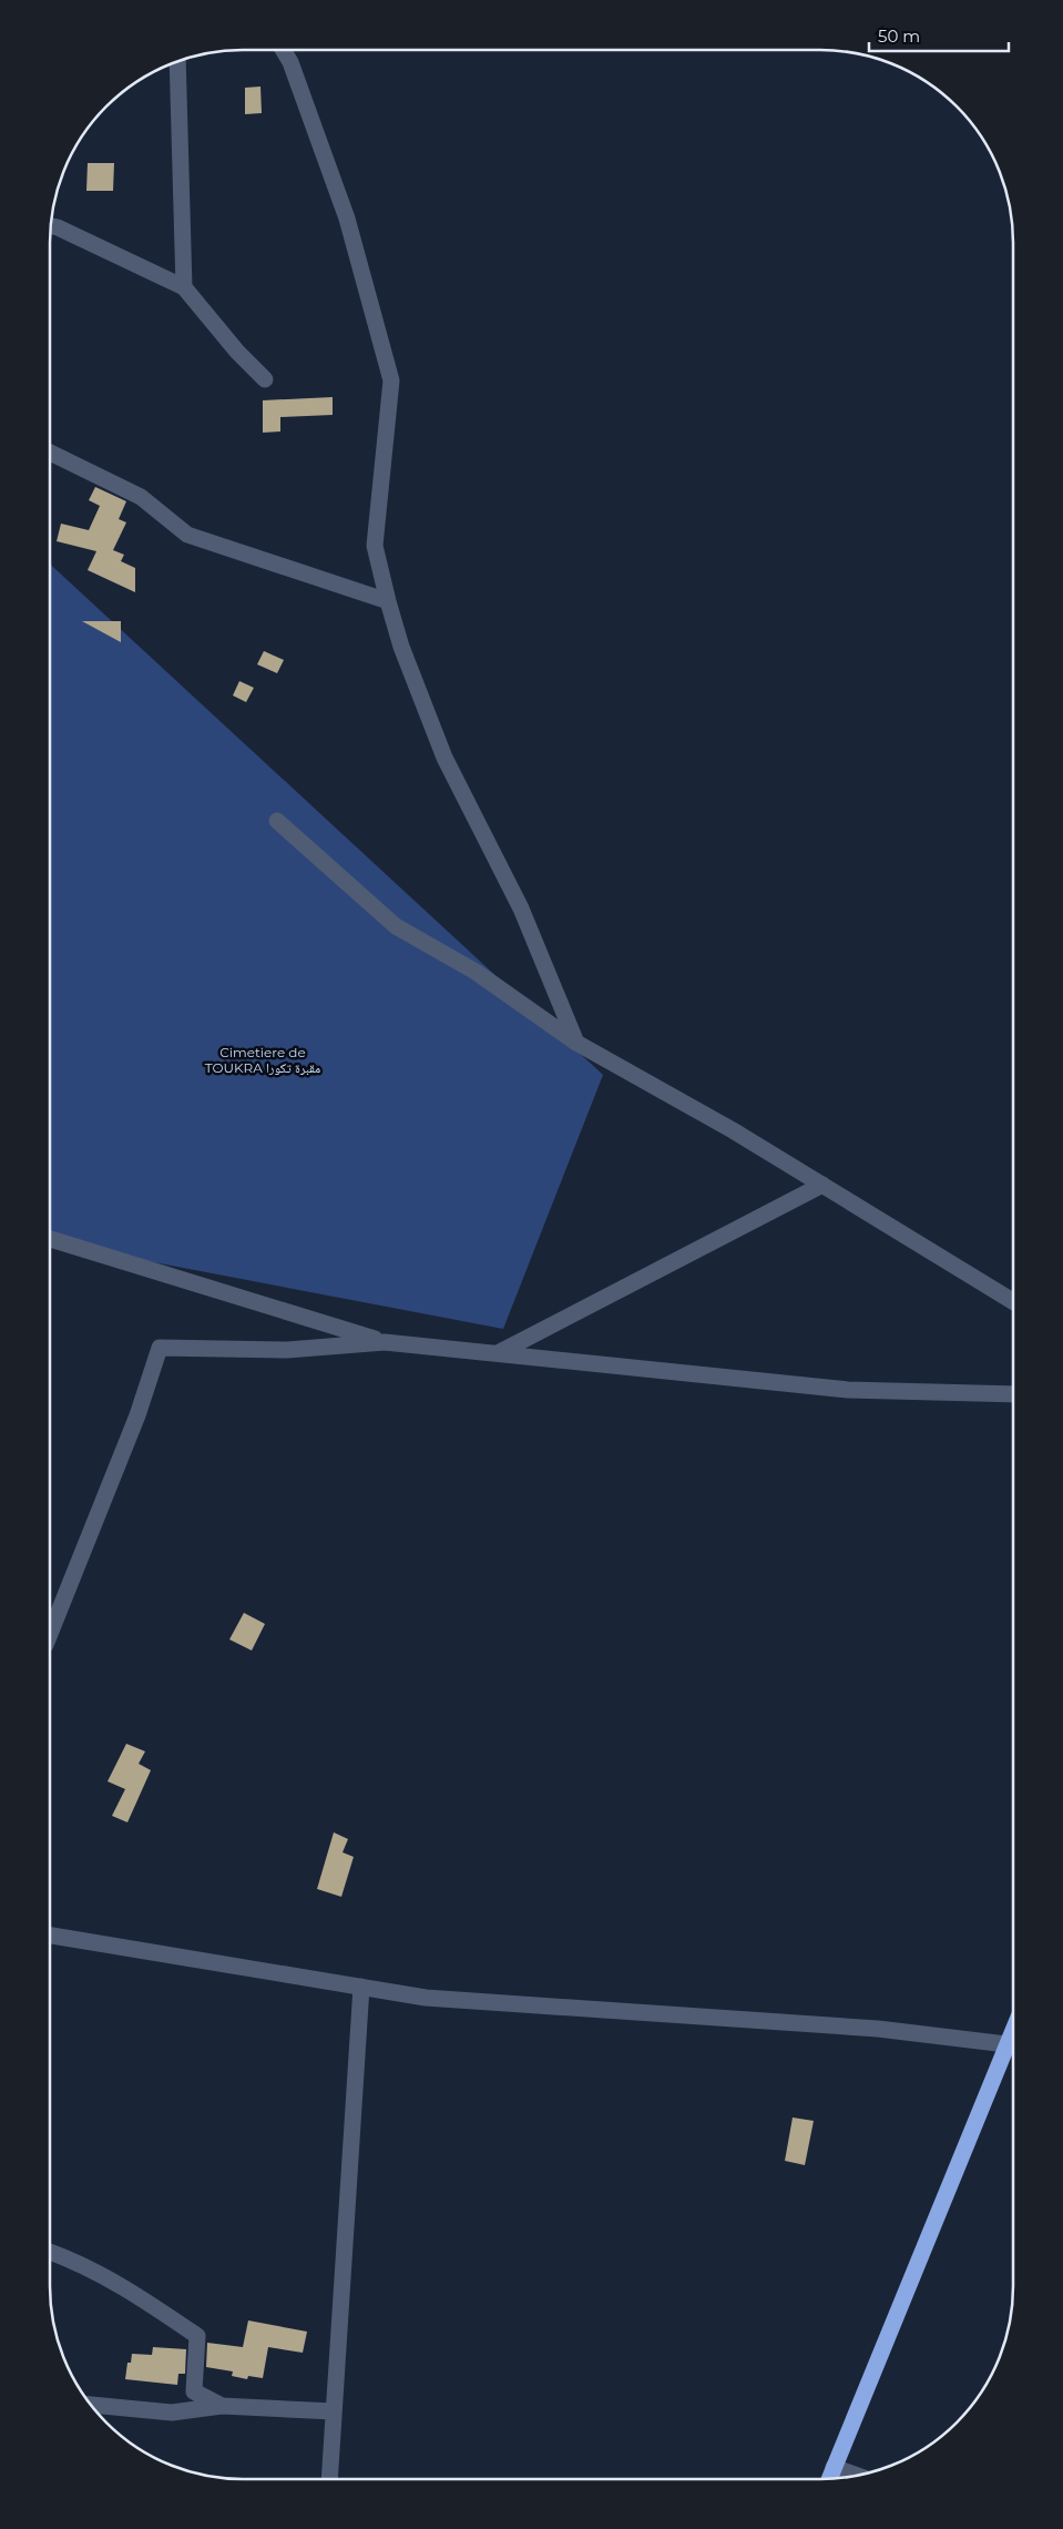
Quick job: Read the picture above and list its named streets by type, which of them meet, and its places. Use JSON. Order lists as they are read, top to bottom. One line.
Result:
{"parks":["Cimetiere de TOUKRA مقبرة تكورا"],"scale_bar":"50 m"}
